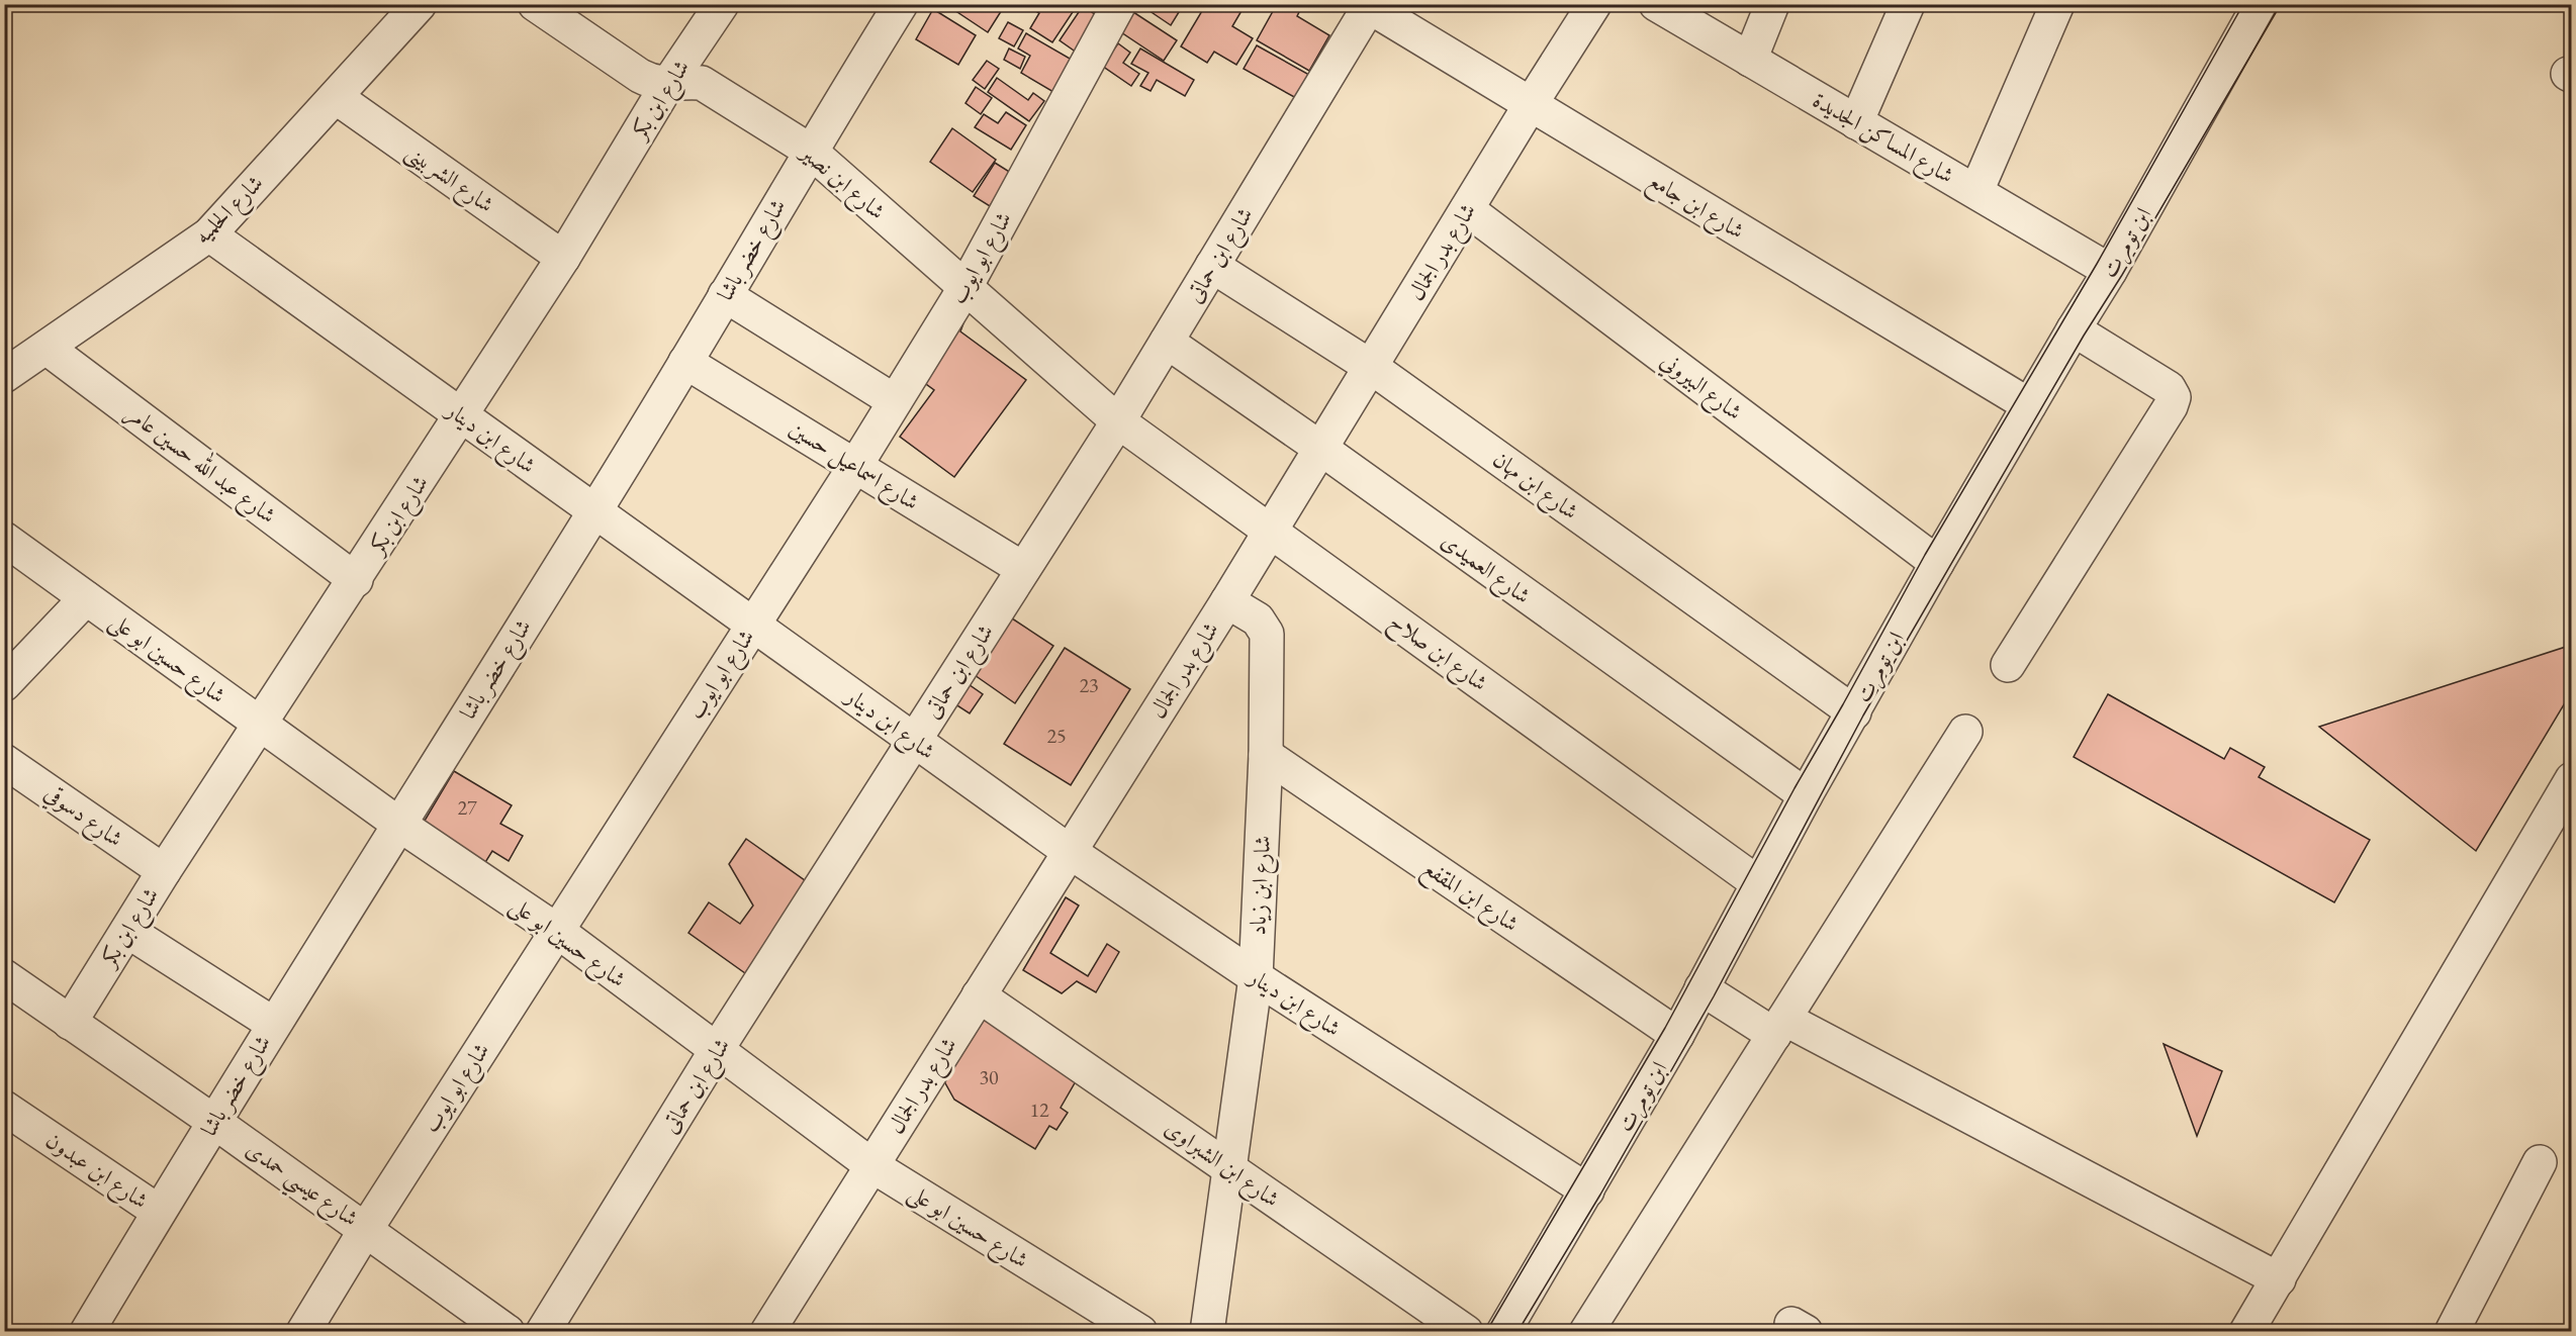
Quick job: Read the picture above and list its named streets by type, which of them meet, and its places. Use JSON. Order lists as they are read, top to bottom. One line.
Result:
{"streets":{"street":["شارع ابن بكر","شارع المساكن الجديدة","شارع الشربينى","شارع ابن نصير","شارع ابن جامع","شارع الحلميه","ابن تومرت","شارع خضر باشا","شارع بدر الجمال","شارع ابن حماتى","شارع ابو ايوب","شارع البيروني","شارع ابن دينار","شارع عبد الله حسين عامر","شارع اسماعيل حسين","شارع ابن مهان","شارع العميدى","شارع ابن صلاح","شارع حسين ابو على","شارع دسوقي","شارع ابن زياد","شارع ابن المقفع","شارع ابن الشبراوى","شارع ابن عبدون","شارع عيسي حمدى"]},"crossings":[["شارع ابن بكر","شارع الشربينى"],["شارع ابن بكر","شارع ابن نصير"],["شارع ابن بكر","شارع ابن دينار"],["شارع ابن بكر","شارع عبد الله حسين عامر"],["شارع ابن بكر","شارع حسين ابو على"],["شارع ابن بكر","شارع دسوقي"],["شارع ابن بكر","شارع عيسي حمدى"],["شارع المساكن الجديدة","ابن تومرت"],["شارع الشربينى","شارع الحلميه"],["شارع ابن نصير","شارع خضر باشا"],["شارع ابن نصير","شارع ابن حماتى"],["شارع ابن نصير","شارع ابو ايوب"],["شارع ابن نصير","شارع ابن صلاح"],["شارع ابن جامع","ابن تومرت"],["شارع ابن جامع","شارع بدر الجمال"],["شارع ابن جامع","شارع ابن حماتى"],["شارع الحلميه","شارع ابن دينار"],["شارع الحلميه","شارع عبد الله حسين عامر"],["ابن تومرت","شارع البيروني"],["ابن تومرت","شارع ابن دينار"],["ابن تومرت","شارع ابن مهان"],["ابن تومرت","شارع العميدى"],["ابن تومرت","شارع ابن صلاح"],["ابن تومرت","شارع ابن المقفع"],["شارع خضر باشا","شارع ابن دينار"],["شارع خضر باشا","شارع اسماعيل حسين"],["شارع خضر باشا","شارع حسين ابو على"],["شارع خضر باشا","شارع ابن عبدون"],["شارع خضر باشا","شارع عيسي حمدى"],["شارع بدر الجمال","شارع البيروني"],["شارع بدر الجمال","شارع ابن دينار"],["شارع بدر الجمال","شارع ابن مهان"],["شارع بدر الجمال","شارع العميدى"],["شارع بدر الجمال","شارع ابن صلاح"],["شارع بدر الجمال","شارع حسين ابو على"],["شارع بدر الجمال","شارع ابن زياد"],["شارع بدر الجمال","شارع ابن الشبراوى"],["شارع ابن حماتى","شارع ابن دينار"],["شارع ابن حماتى","شارع اسماعيل حسين"],["شارع ابن حماتى","شارع ابن مهان"],["شارع ابن حماتى","شارع العميدى"],["شارع ابن حماتى","شارع ابن صلاح"],["شارع ابن حماتى","شارع حسين ابو على"],["شارع ابو ايوب","شارع ابن دينار"],["شارع ابو ايوب","شارع اسماعيل حسين"],["شارع ابو ايوب","شارع حسين ابو على"],["شارع ابو ايوب","شارع عيسي حمدى"],["شارع ابن دينار","شارع ابن زياد"],["شارع ابن زياد","شارع ابن المقفع"],["شارع ابن زياد","شارع ابن الشبراوى"]],"house_numbers":["23","25","27","30","12"]}
